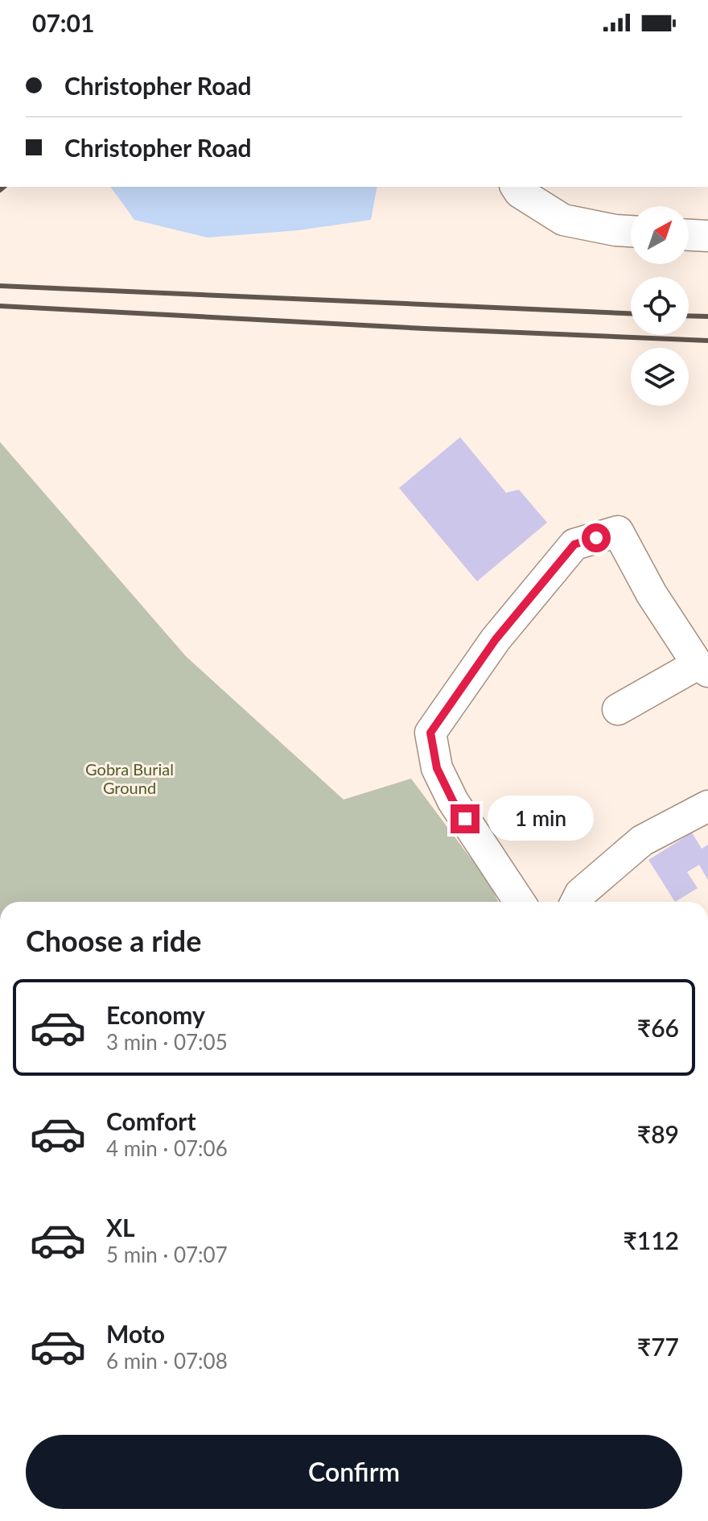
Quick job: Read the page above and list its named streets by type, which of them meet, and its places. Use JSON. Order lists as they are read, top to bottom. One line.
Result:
{"parks":["Gobra Burial Ground"],"north":"top right","page":{"status":"07:01","banner":["Christopher Road","Christopher Road"],"bubble":"1 min","heading":"Choose a ride","list":[{"name":"Economy","note":"3 min · 07:05","value":"₹66"},{"name":"Comfort","note":"4 min · 07:06","value":"₹89"},{"name":"XL","note":"5 min · 07:07","value":"₹112"},{"name":"Moto","note":"6 min · 07:08","value":"₹77"}],"buttons":"Confirm"}}
